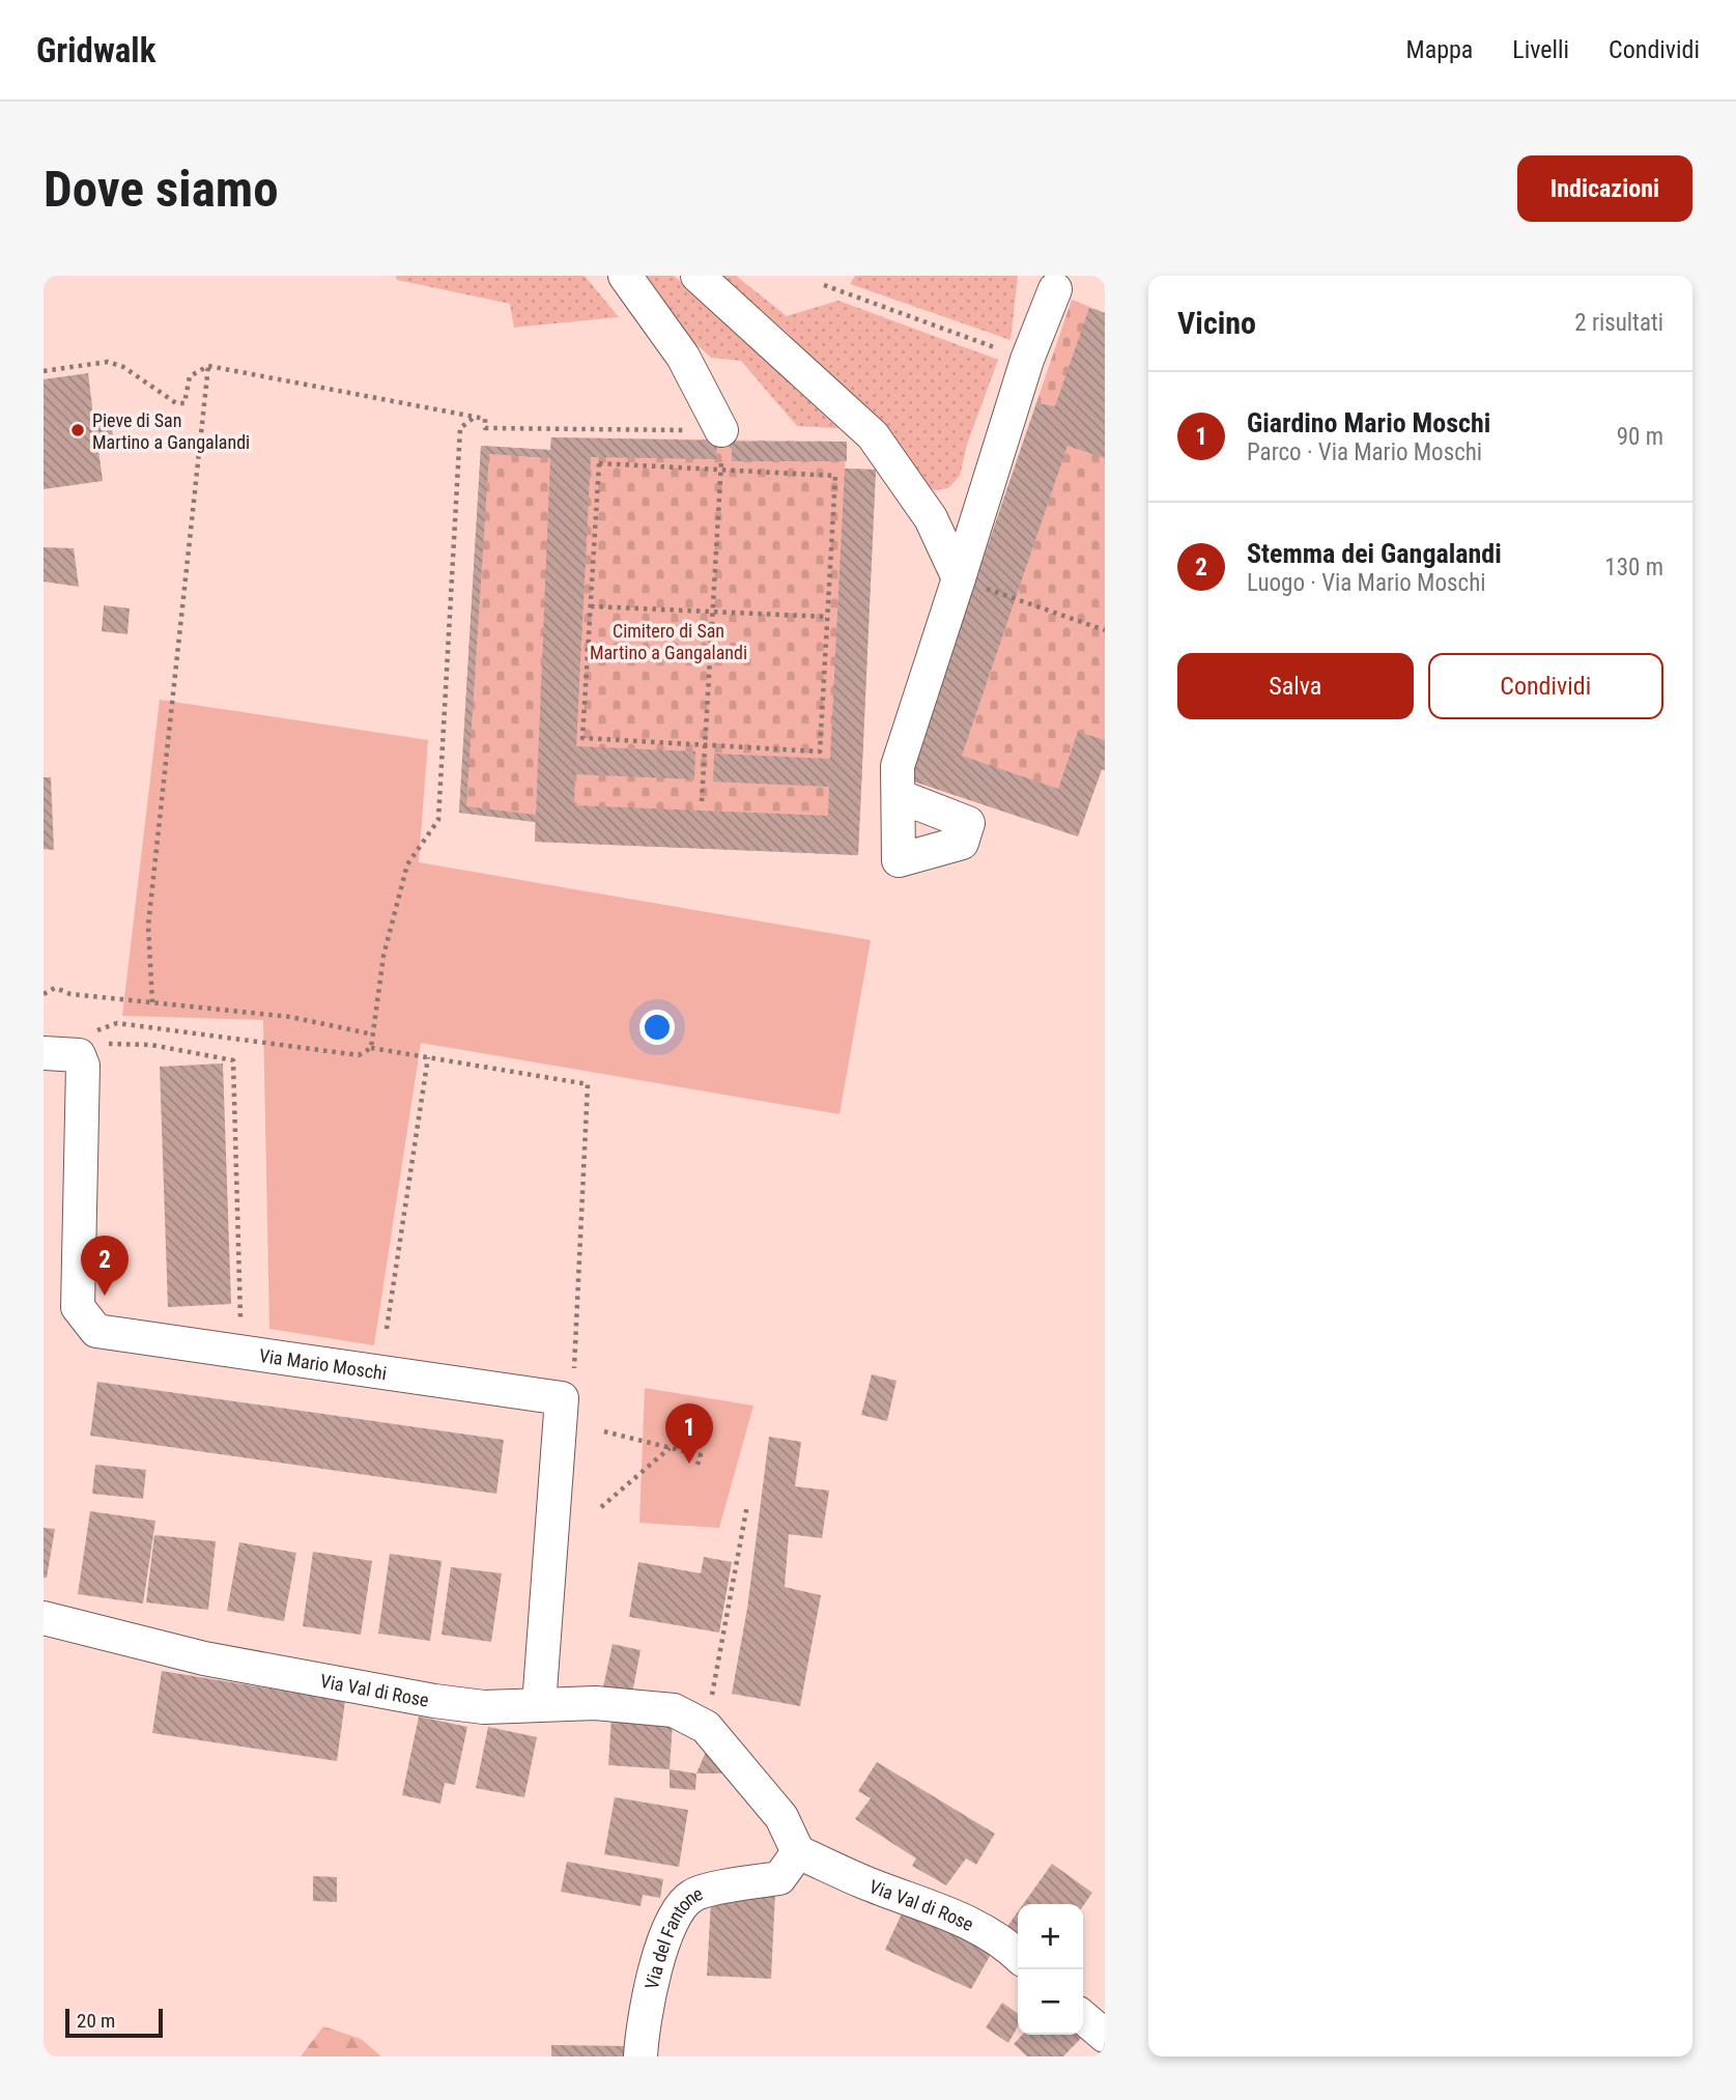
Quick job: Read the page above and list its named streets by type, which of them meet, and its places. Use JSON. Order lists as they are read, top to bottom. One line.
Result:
{"streets":{"street":["Via Mario Moschi","Via Val di Rose","Via del Fantone"]},"crossings":[["Via Val di Rose","Via del Fantone"]],"parks":["Cimitero di San Martino a Gangalandi"],"places":["Pieve di San Martino a Gangalandi"],"scale_bar":"20 m","page":{"header":"Gridwalk","nav":["Mappa","Livelli","Condividi"],"buttons":["Indicazioni",["Salva","Condividi"]],"title":"Dove siamo","heading":["Vicino","2 risultati"],"list":[{"mark":"1","name":"Giardino Mario Moschi","note":"Parco · Via Mario Moschi","value":"90 m"},{"mark":"2","name":"Stemma dei Gangalandi","note":"Luogo · Via Mario Moschi","value":"130 m"}],"pins":["2","1"],"map_buttons":["+","−"],"scale":"20 m"}}
